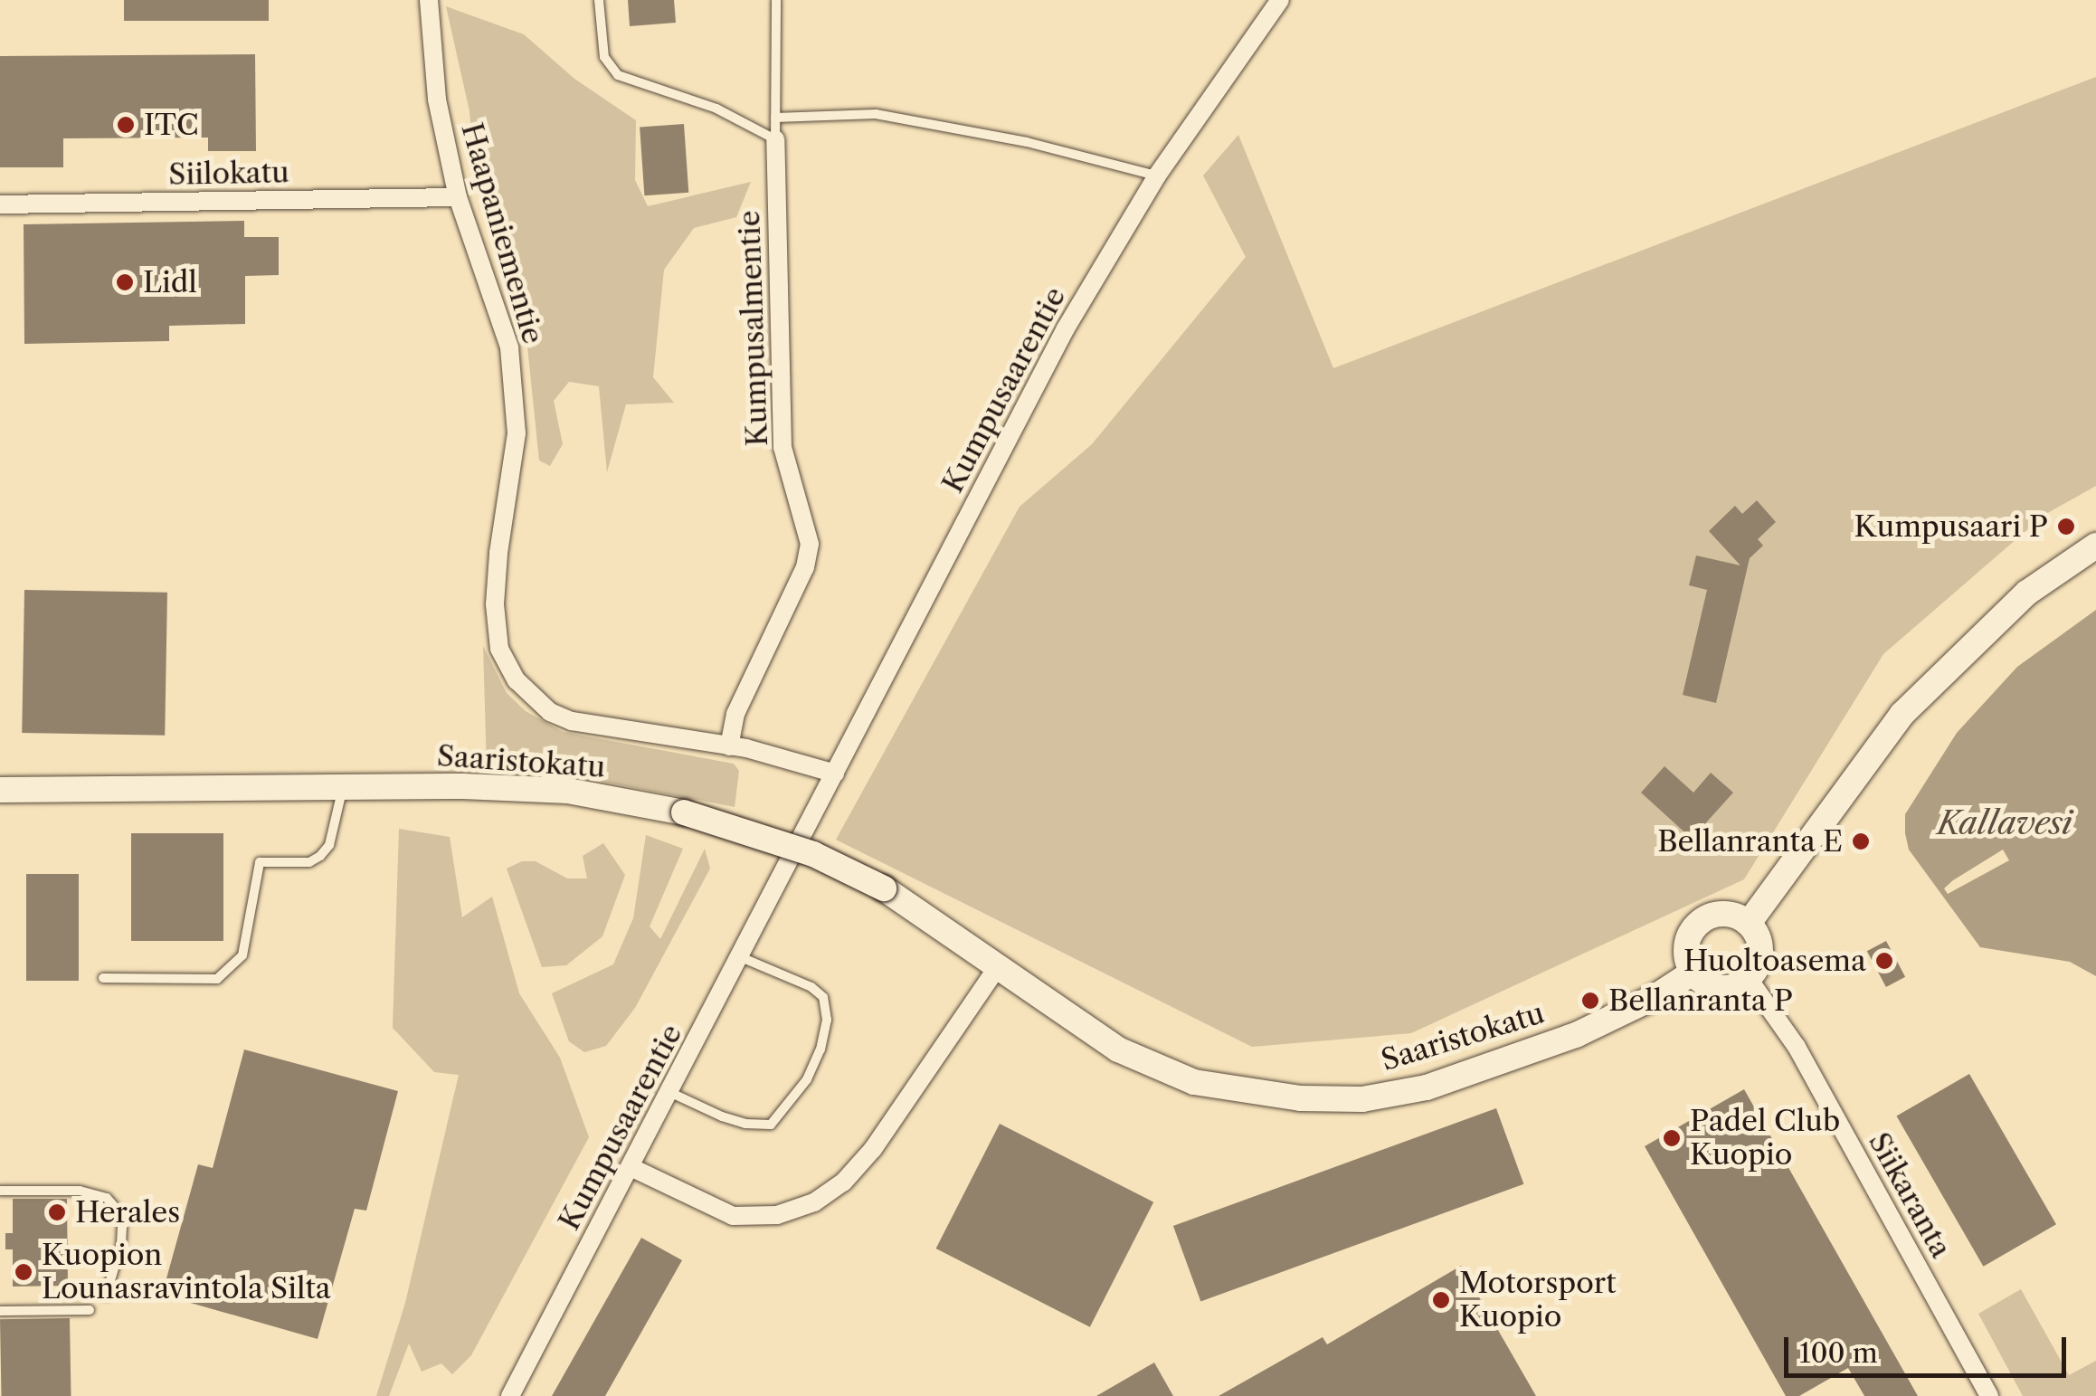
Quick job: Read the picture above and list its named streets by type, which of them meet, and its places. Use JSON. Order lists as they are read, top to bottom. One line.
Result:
{"streets":{"main road":["Saaristokatu"],"street":["Siilokatu","Haapaniementie","Kumpusalmentie","Kumpusaarentie","Siikaranta"]},"crossings":[["Siilokatu","Haapaniementie"],["Haapaniementie","Kumpusalmentie"],["Haapaniementie","Kumpusaarentie"],["Saaristokatu","Siikaranta"]],"water":["Kallavesi"],"places":["ITC","Lidl","Kumpusaari P","Bellanranta E","Huoltoasema","Bellanranta P","Padel Club Kuopio","Herales","Kuopion Lounasravintola Silta","Motorsport Kuopio"],"scale_bar":"100 m"}
